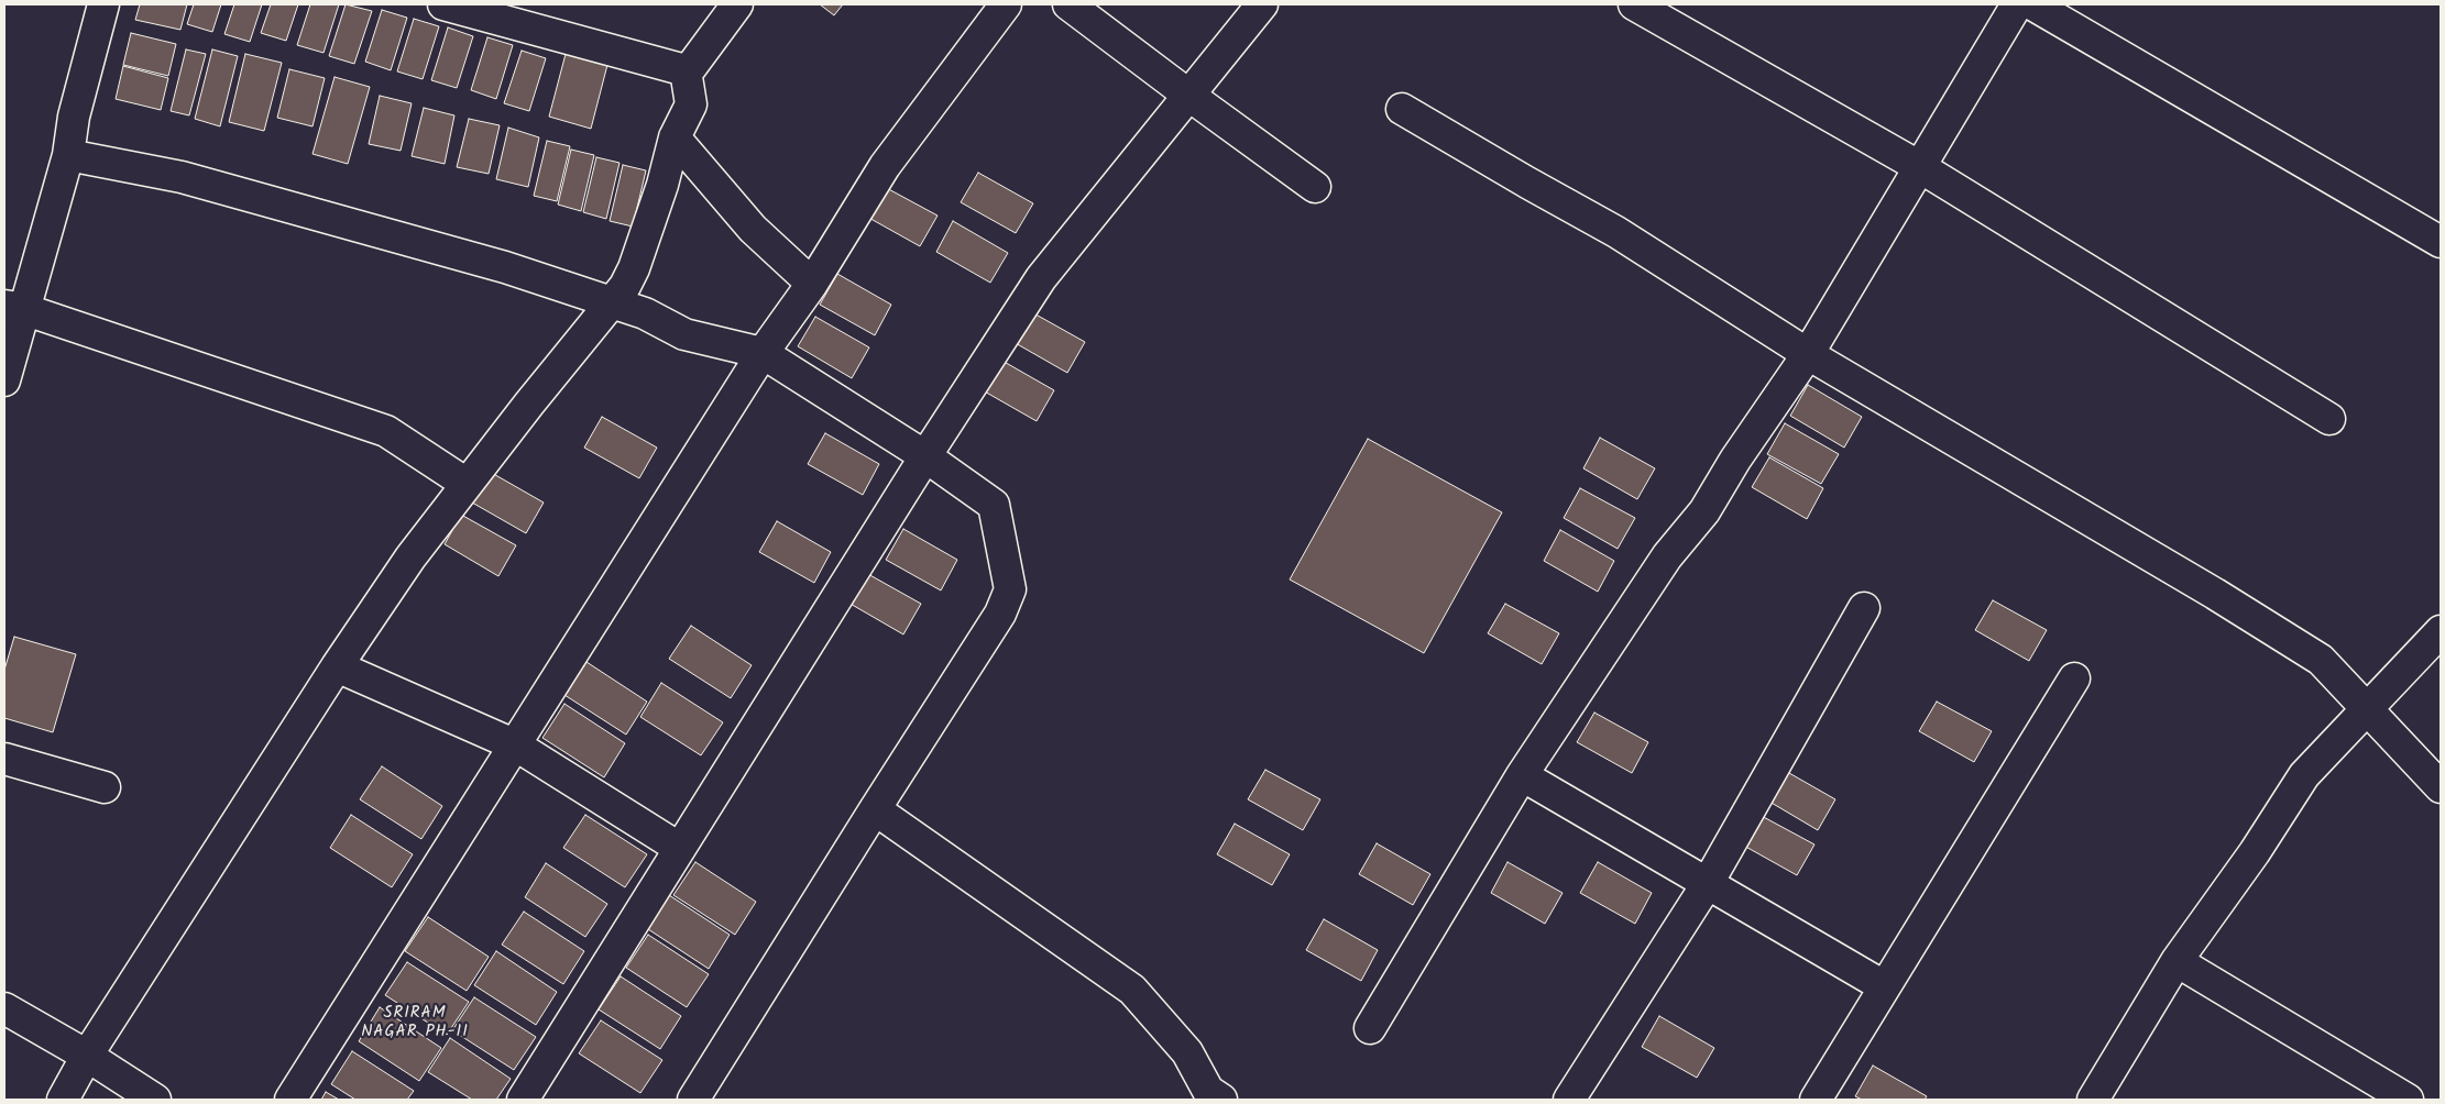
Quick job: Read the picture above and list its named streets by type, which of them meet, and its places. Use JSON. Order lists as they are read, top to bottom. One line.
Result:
{"districts":["SRIRAM NAGAR PH-II"]}
